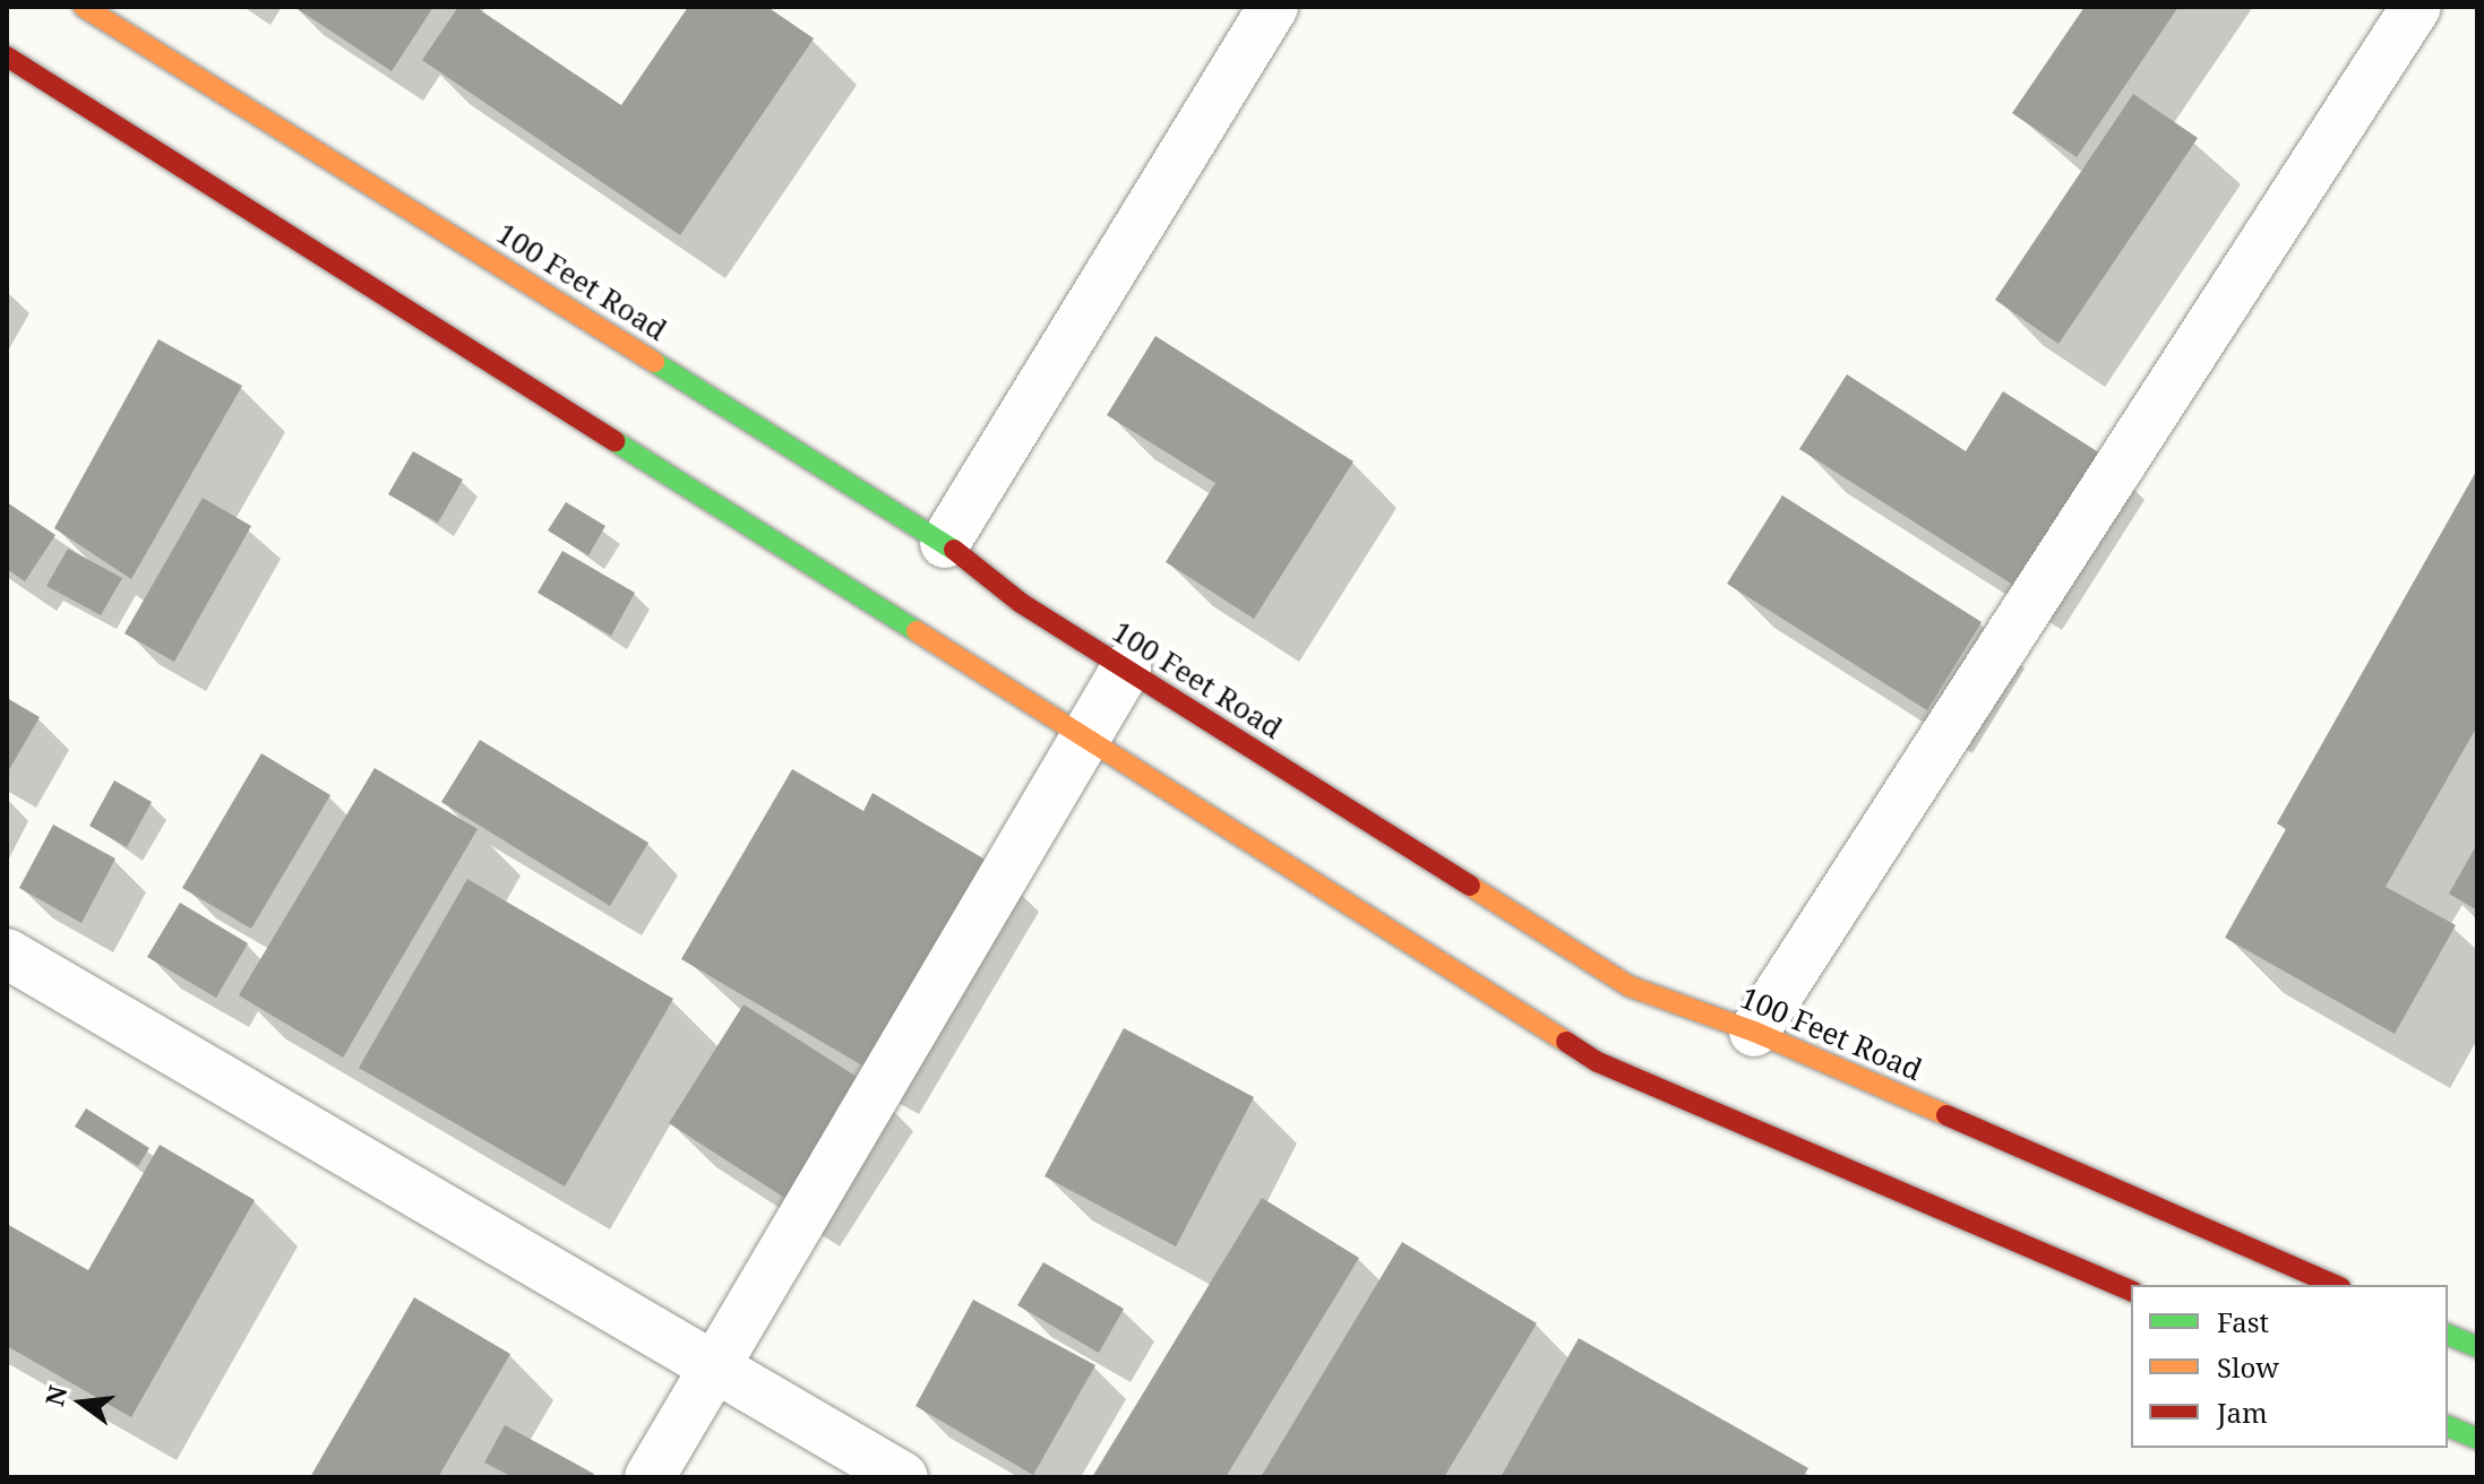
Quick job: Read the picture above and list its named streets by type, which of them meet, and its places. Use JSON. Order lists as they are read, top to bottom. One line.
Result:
{"streets":{"street":["100 Feet Road"]},"legend":["Fast","Slow","Jam"],"north":"left"}
